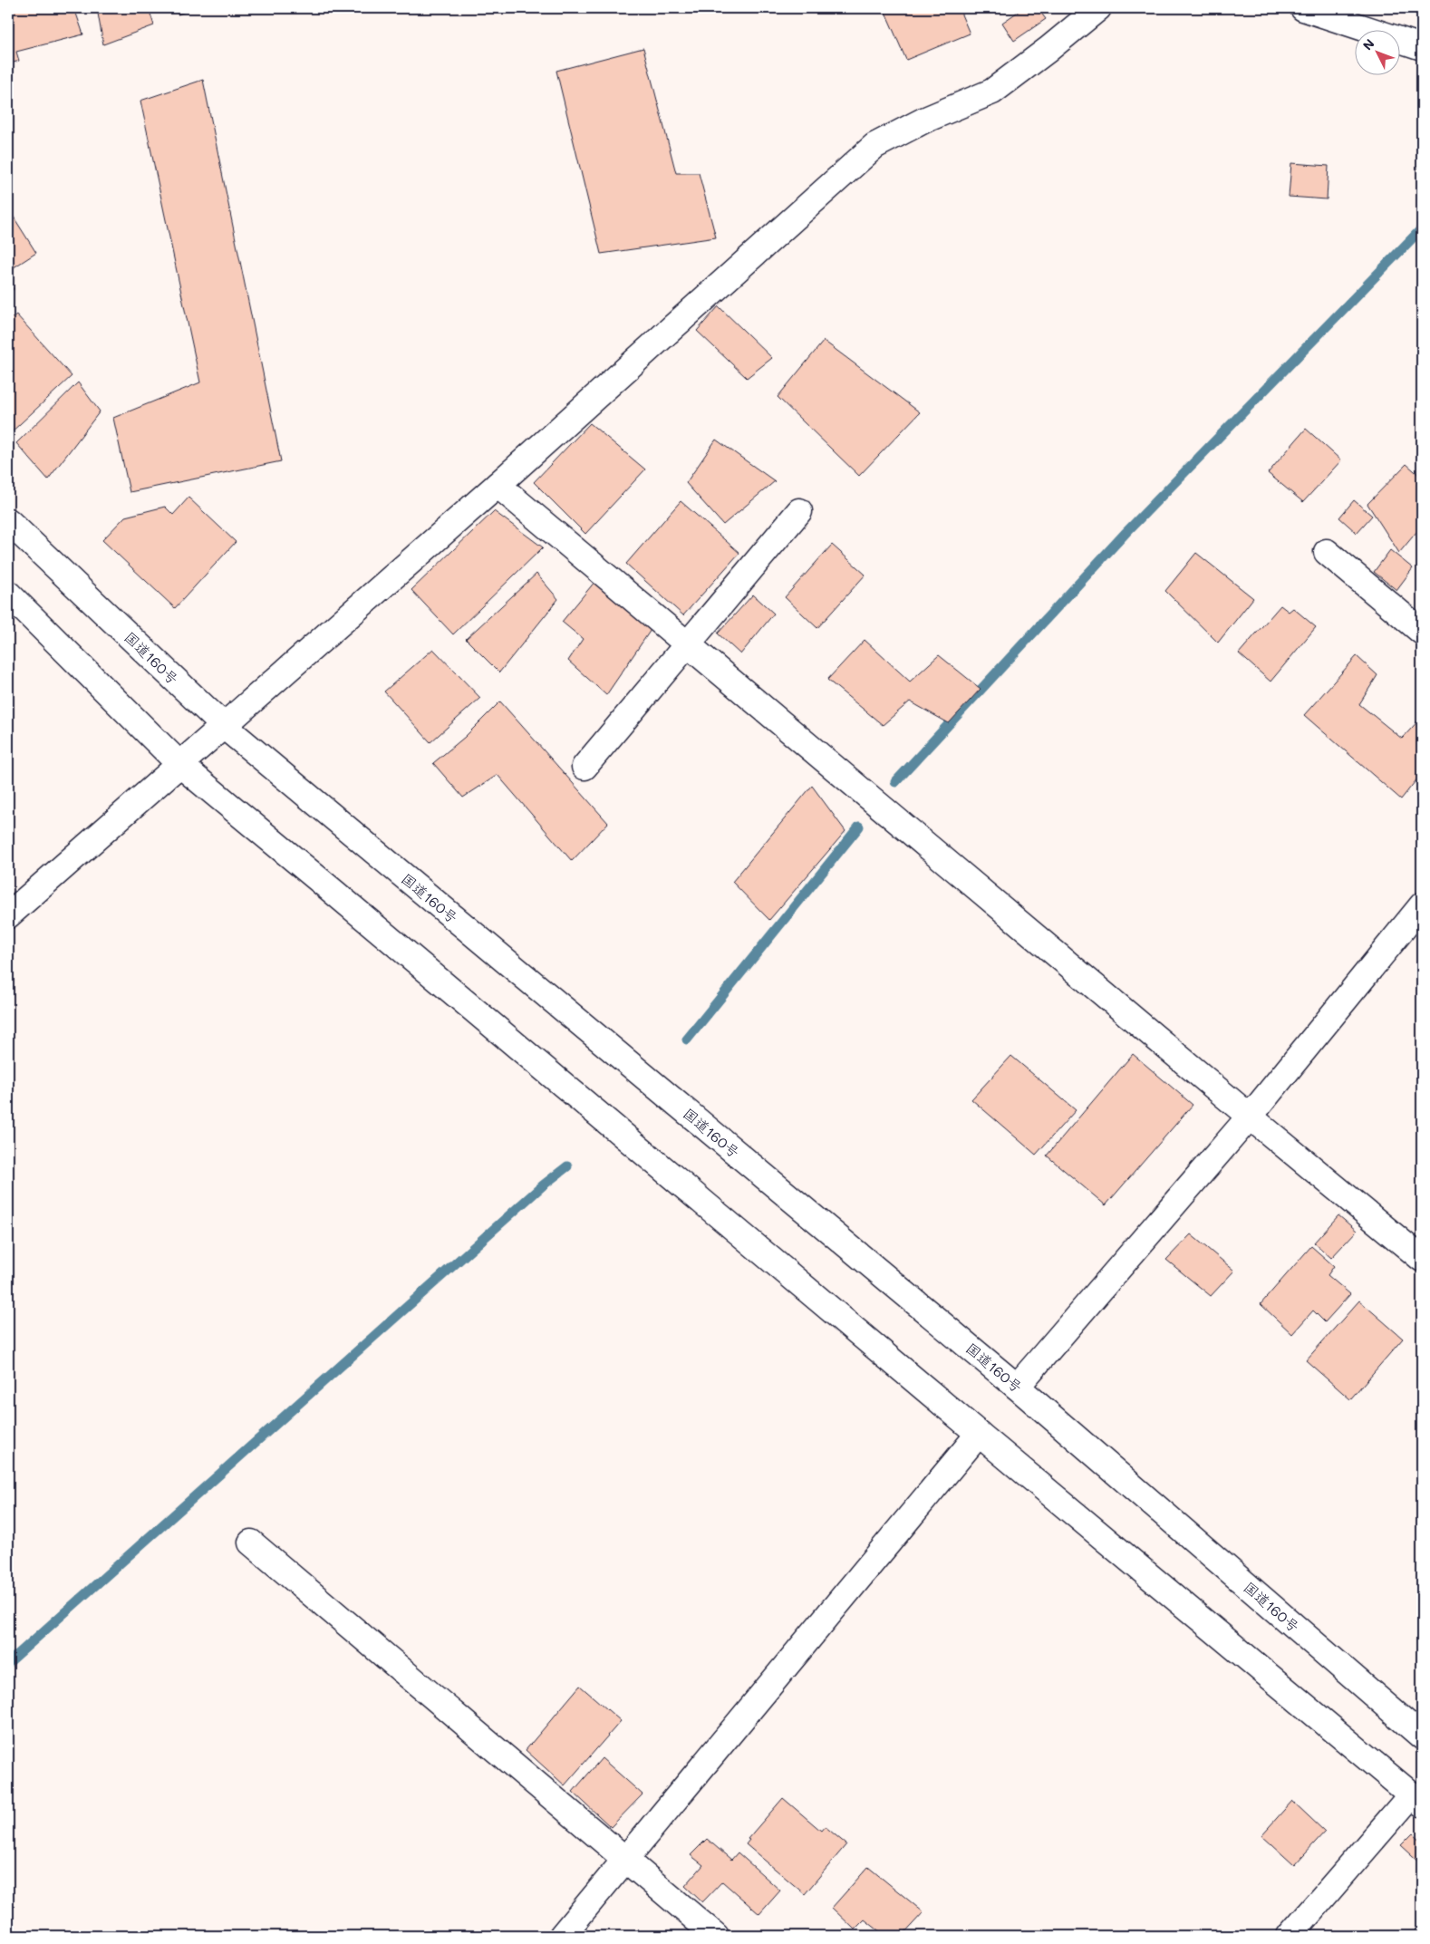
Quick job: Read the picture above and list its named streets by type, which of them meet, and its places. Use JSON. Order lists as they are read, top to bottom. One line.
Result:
{"streets":{"main road":["国道160号"]},"north":"top left"}
